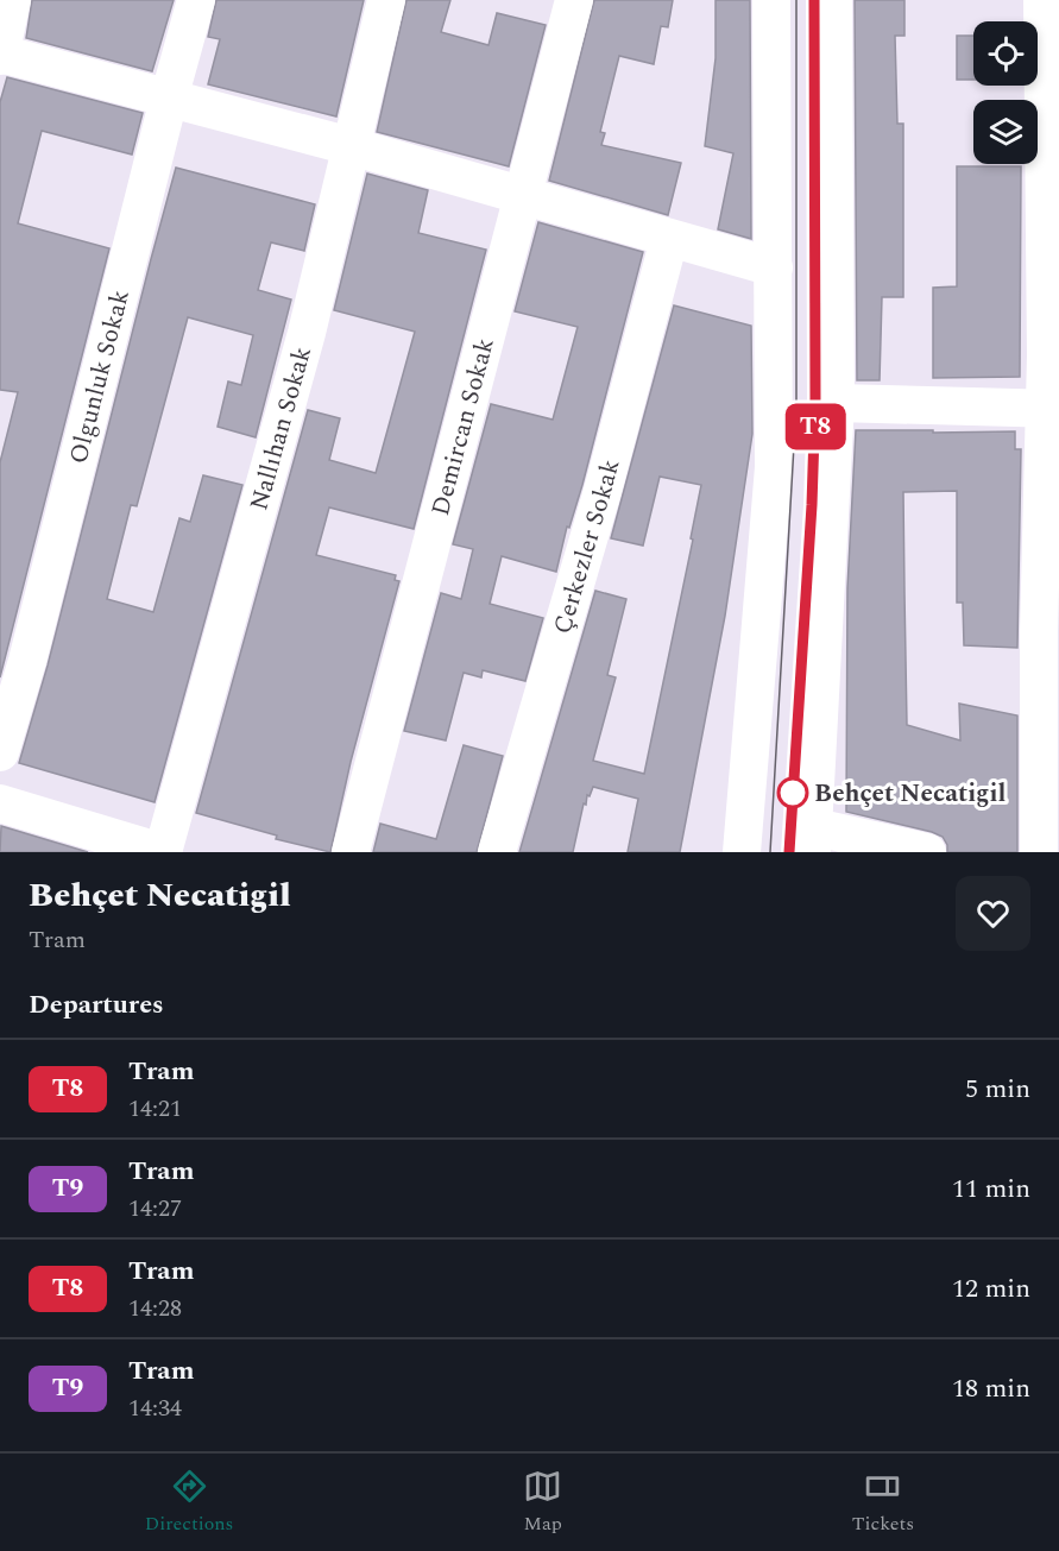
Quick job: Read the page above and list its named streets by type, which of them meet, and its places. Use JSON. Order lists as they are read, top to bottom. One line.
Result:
{"streets":{"street":["Olgunluk Sokak","Demircan Sokak","Nallıhan Sokak","Çerkezler Sokak"]},"places":["Behçet Necatigil"],"lines":["tram line T8"],"page":{"on_map":"T8","heading":[["Behçet Necatigil","Tram"],"Departures"],"list":[{"mark":"T8","name":"Tram","note":"14:21","value":"5 min"},{"mark":"T9","name":"Tram","note":"14:27","value":"11 min"},{"mark":"T8","name":"Tram","note":"14:28","value":"12 min"},{"mark":"T9","name":"Tram","note":"14:34","value":"18 min"}],"tabs":["Directions","Map","Tickets"]}}
